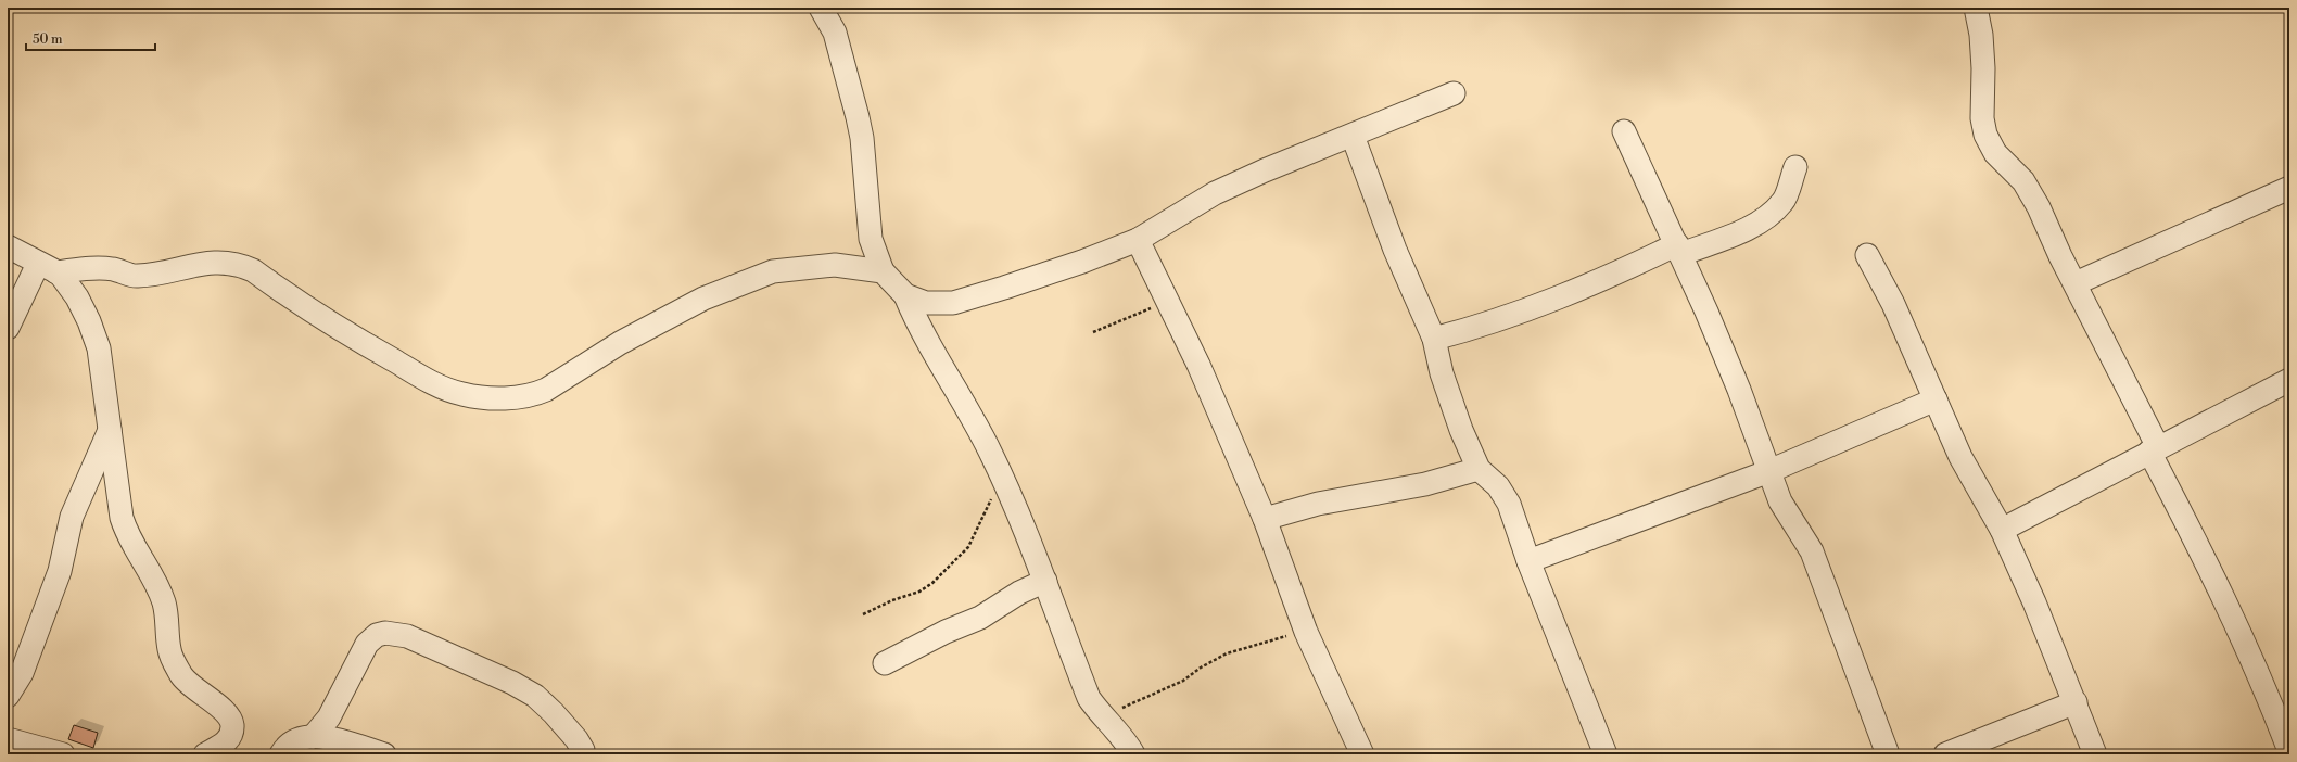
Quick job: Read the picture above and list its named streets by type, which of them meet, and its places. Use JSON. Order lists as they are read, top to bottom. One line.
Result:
{"scale_bar":"50 m"}
